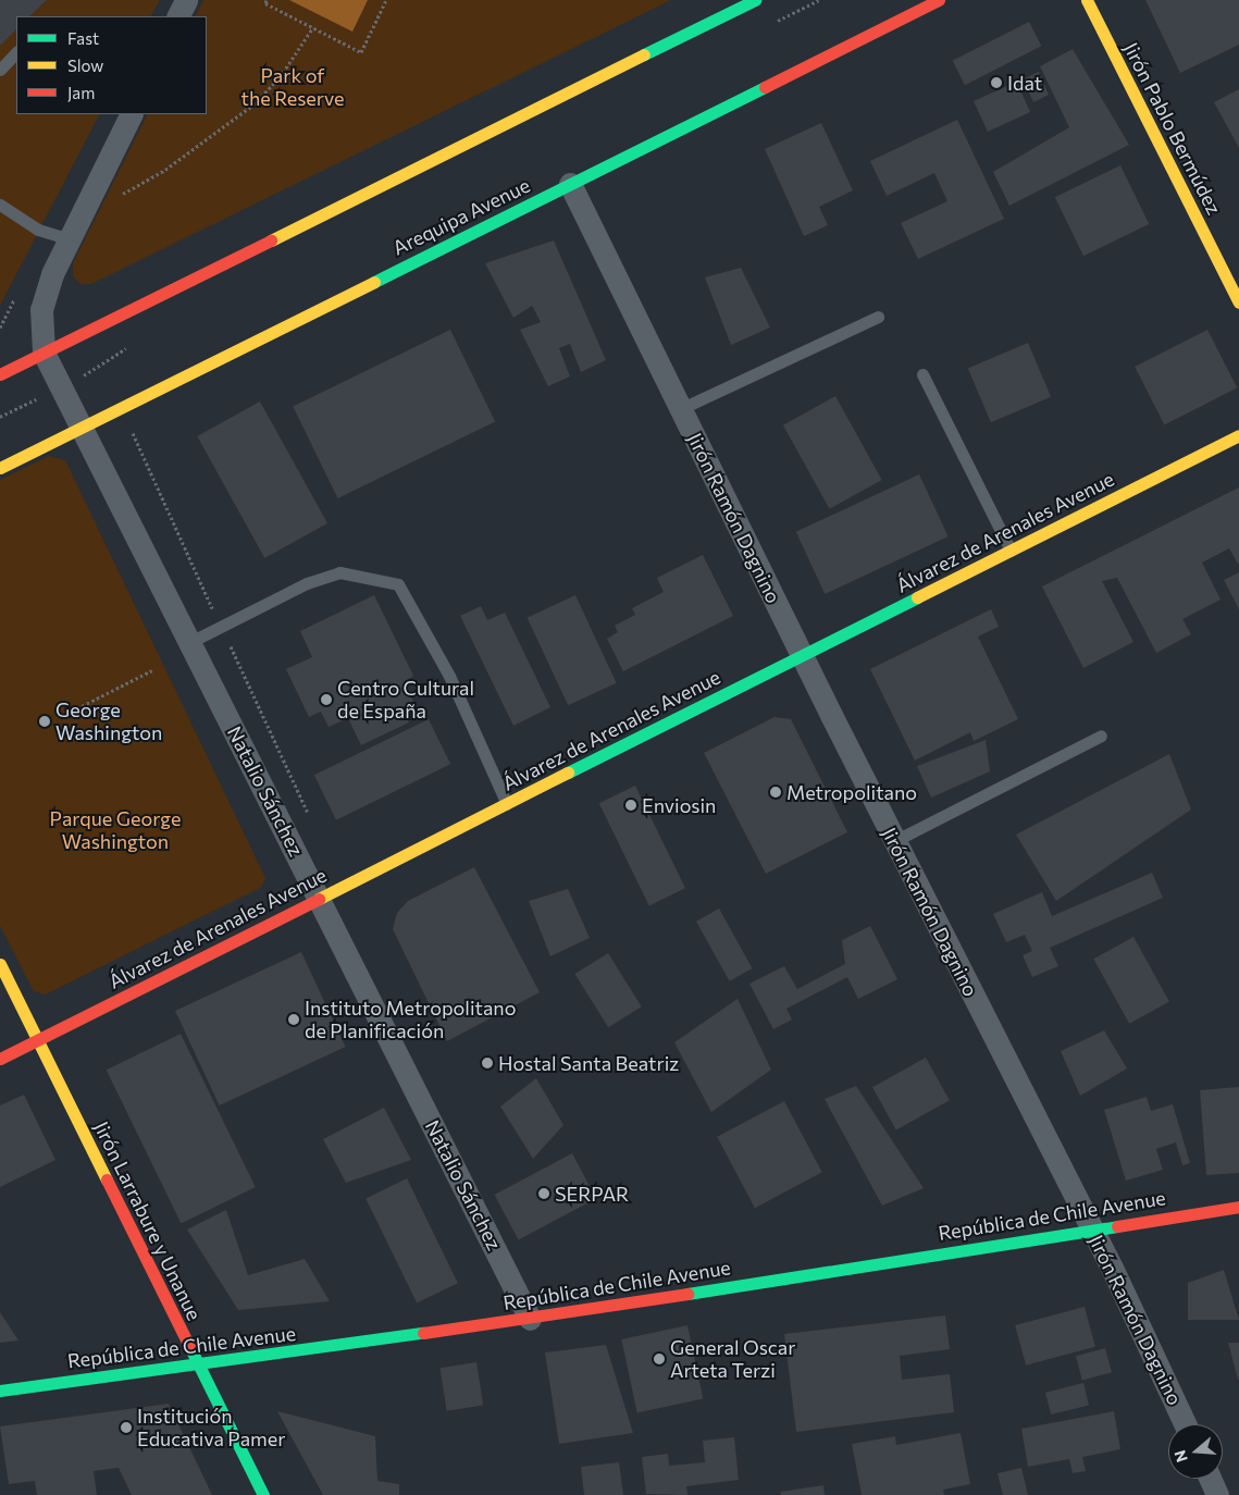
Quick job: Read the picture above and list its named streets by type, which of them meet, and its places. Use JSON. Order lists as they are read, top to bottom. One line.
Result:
{"streets":{"main road":["Jirón Pablo Bermúdez","Arequipa Avenue","Álvarez de Arenales Avenue","República de Chile Avenue","Jirón Larrabure y Unanue"],"street":["Jirón Ramón Dagnino","Natalio Sánchez"]},"crossings":[["Arequipa Avenue","Jirón Ramón Dagnino"],["Arequipa Avenue","Natalio Sánchez"],["Jirón Ramón Dagnino","Álvarez de Arenales Avenue"],["Jirón Ramón Dagnino","República de Chile Avenue"],["Álvarez de Arenales Avenue","Natalio Sánchez"],["Álvarez de Arenales Avenue","Jirón Larrabure y Unanue"],["Natalio Sánchez","República de Chile Avenue"],["República de Chile Avenue","Jirón Larrabure y Unanue"]],"parks":["Park of the Reserve","Parque George Washington"],"places":["Idat","Centro Cultural de España","George Washington","Metropolitano","Enviosin","Instituto Metropolitano de Planificación","Hostal Santa Beatriz","SERPAR","General Oscar Arteta Terzi","Institución Educativa Pamer"],"legend":["Fast","Slow","Jam"],"north":"left"}
